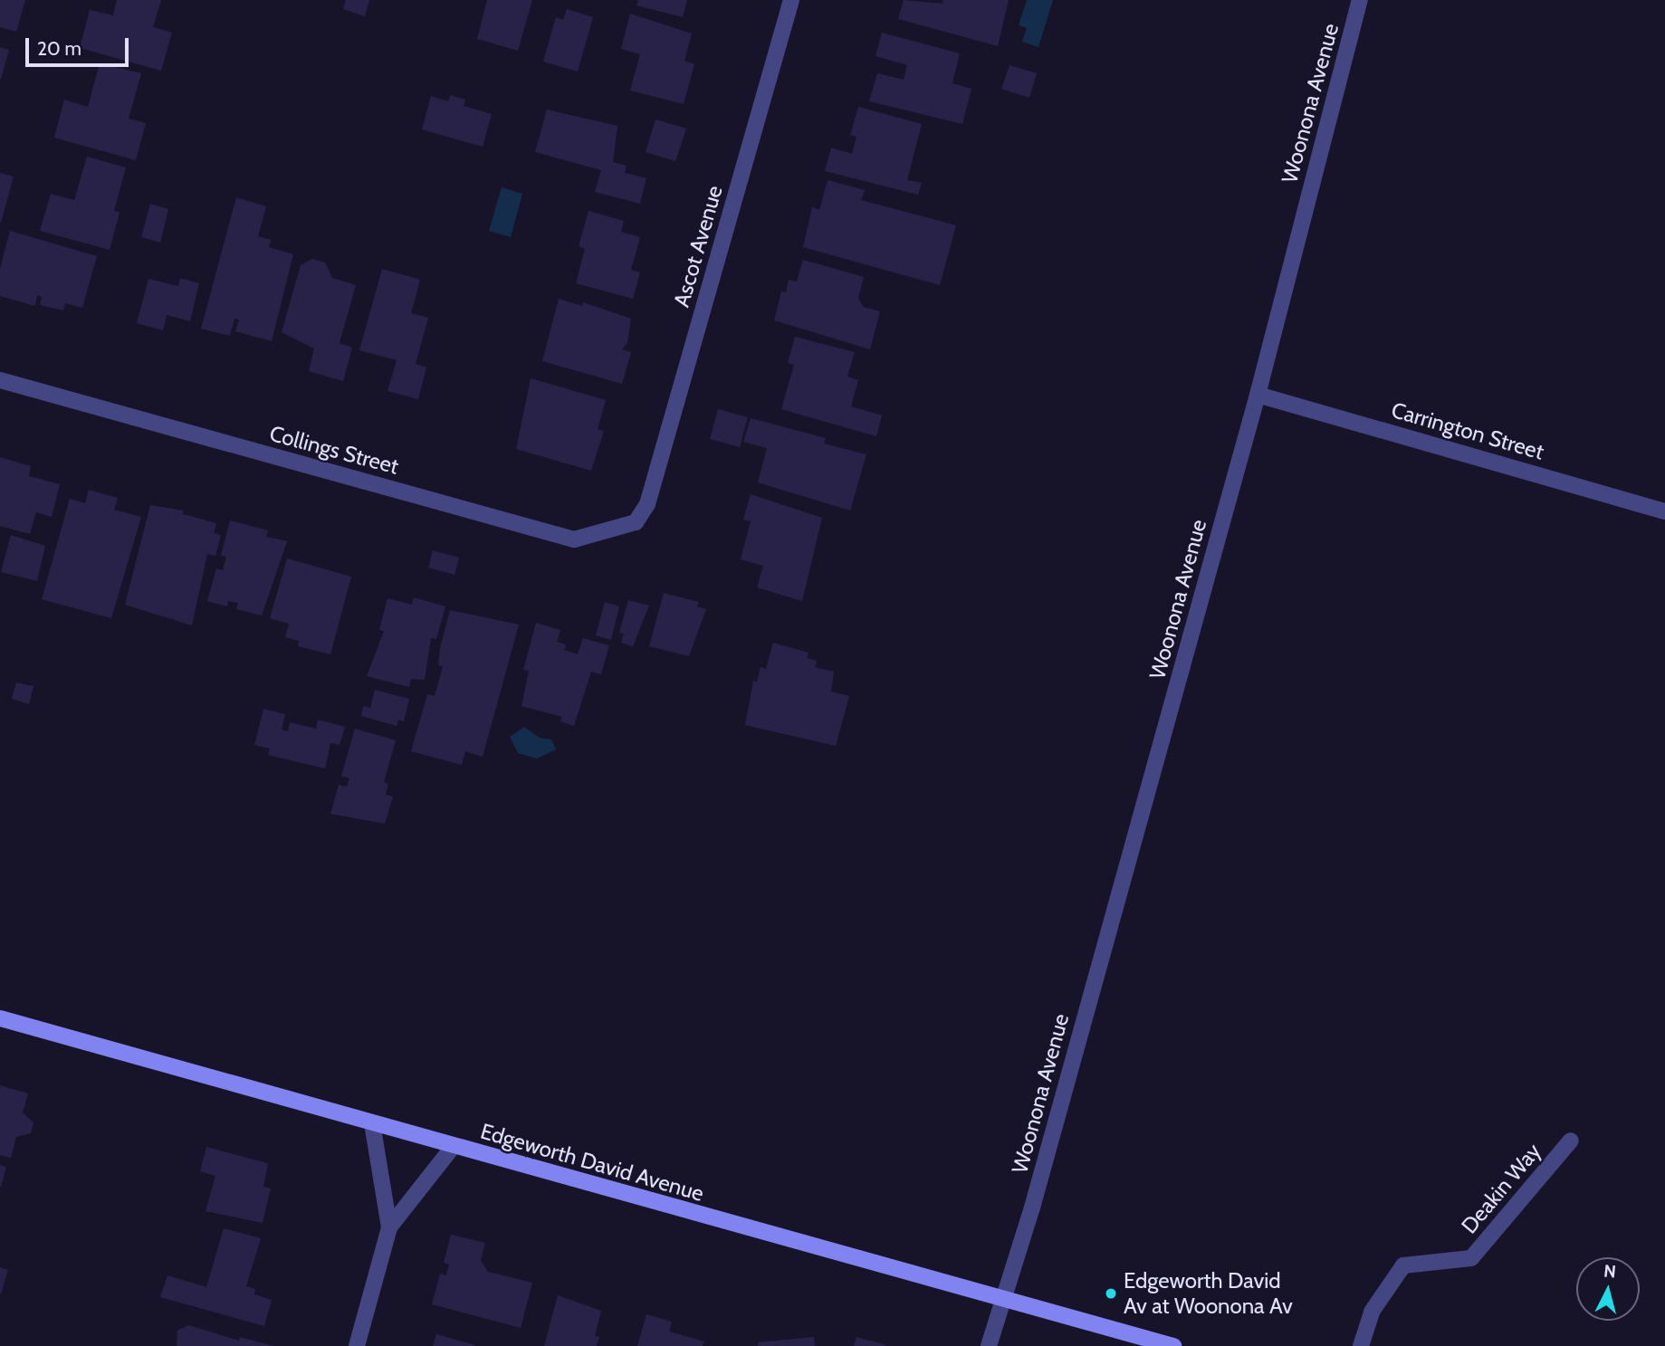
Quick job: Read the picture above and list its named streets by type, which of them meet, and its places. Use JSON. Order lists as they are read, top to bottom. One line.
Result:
{"streets":{"main road":["Edgeworth David Avenue"],"street":["Woonona Avenue","Ascot Avenue","Carrington Street","Collings Street","Deakin Way"]},"crossings":[["Woonona Avenue","Carrington Street"],["Woonona Avenue","Edgeworth David Avenue"],["Ascot Avenue","Collings Street"]],"places":["Edgeworth David Av at Woonona Av"],"scale_bar":"20 m","north":"top"}
